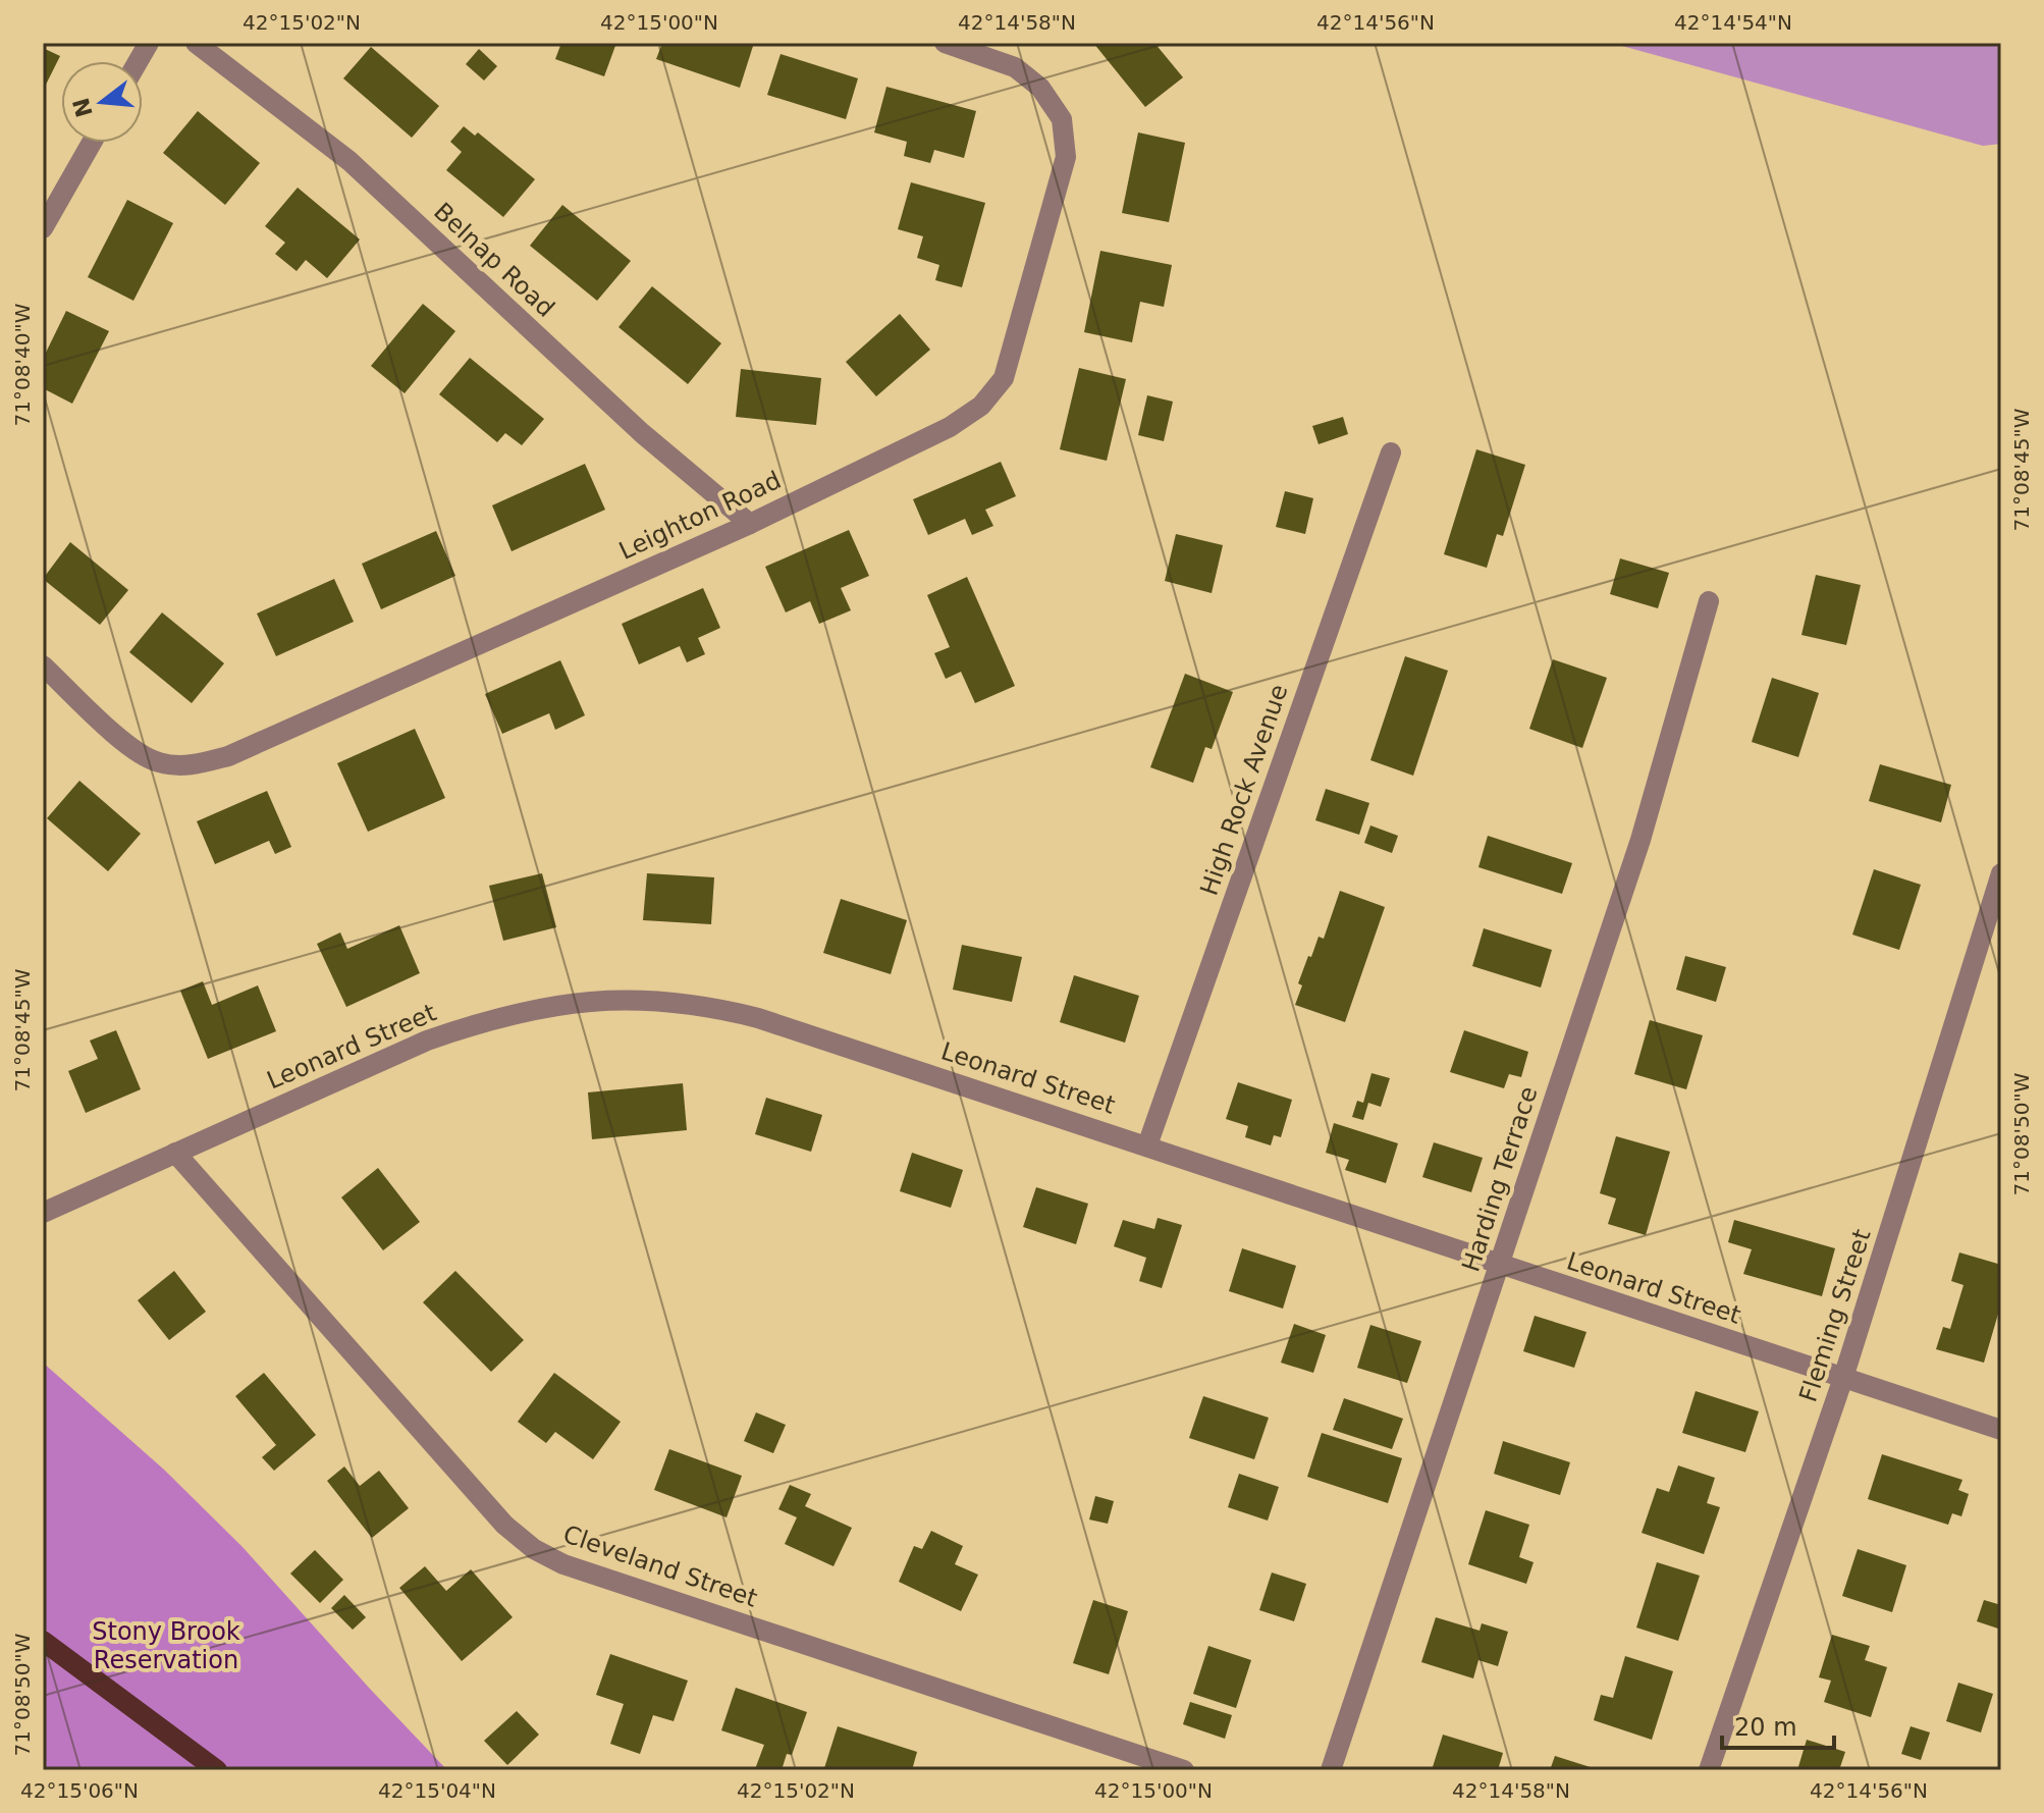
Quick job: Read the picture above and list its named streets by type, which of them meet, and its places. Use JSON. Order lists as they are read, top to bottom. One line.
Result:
{"streets":{"street":["Belnap Road","Leighton Road","High Rock Avenue","Leonard Street","Harding Terrace","Fleming Street","Cleveland Street"]},"crossings":[["Belnap Road","Leighton Road"],["High Rock Avenue","Leonard Street"],["Leonard Street","Harding Terrace"],["Leonard Street","Fleming Street"],["Leonard Street","Cleveland Street"]],"parks":["Stony Brook Reservation"],"scale_bar":"20 m","north":"left","coordinates":["42°15'02\"N","42°15'00\"N","42°14'58\"N","42°14'56\"N","42°14'54\"N","71°08'40\"W","71°08'45\"W","71°08'50\"W","42°15'06\"N","42°15'04\"N"]}
